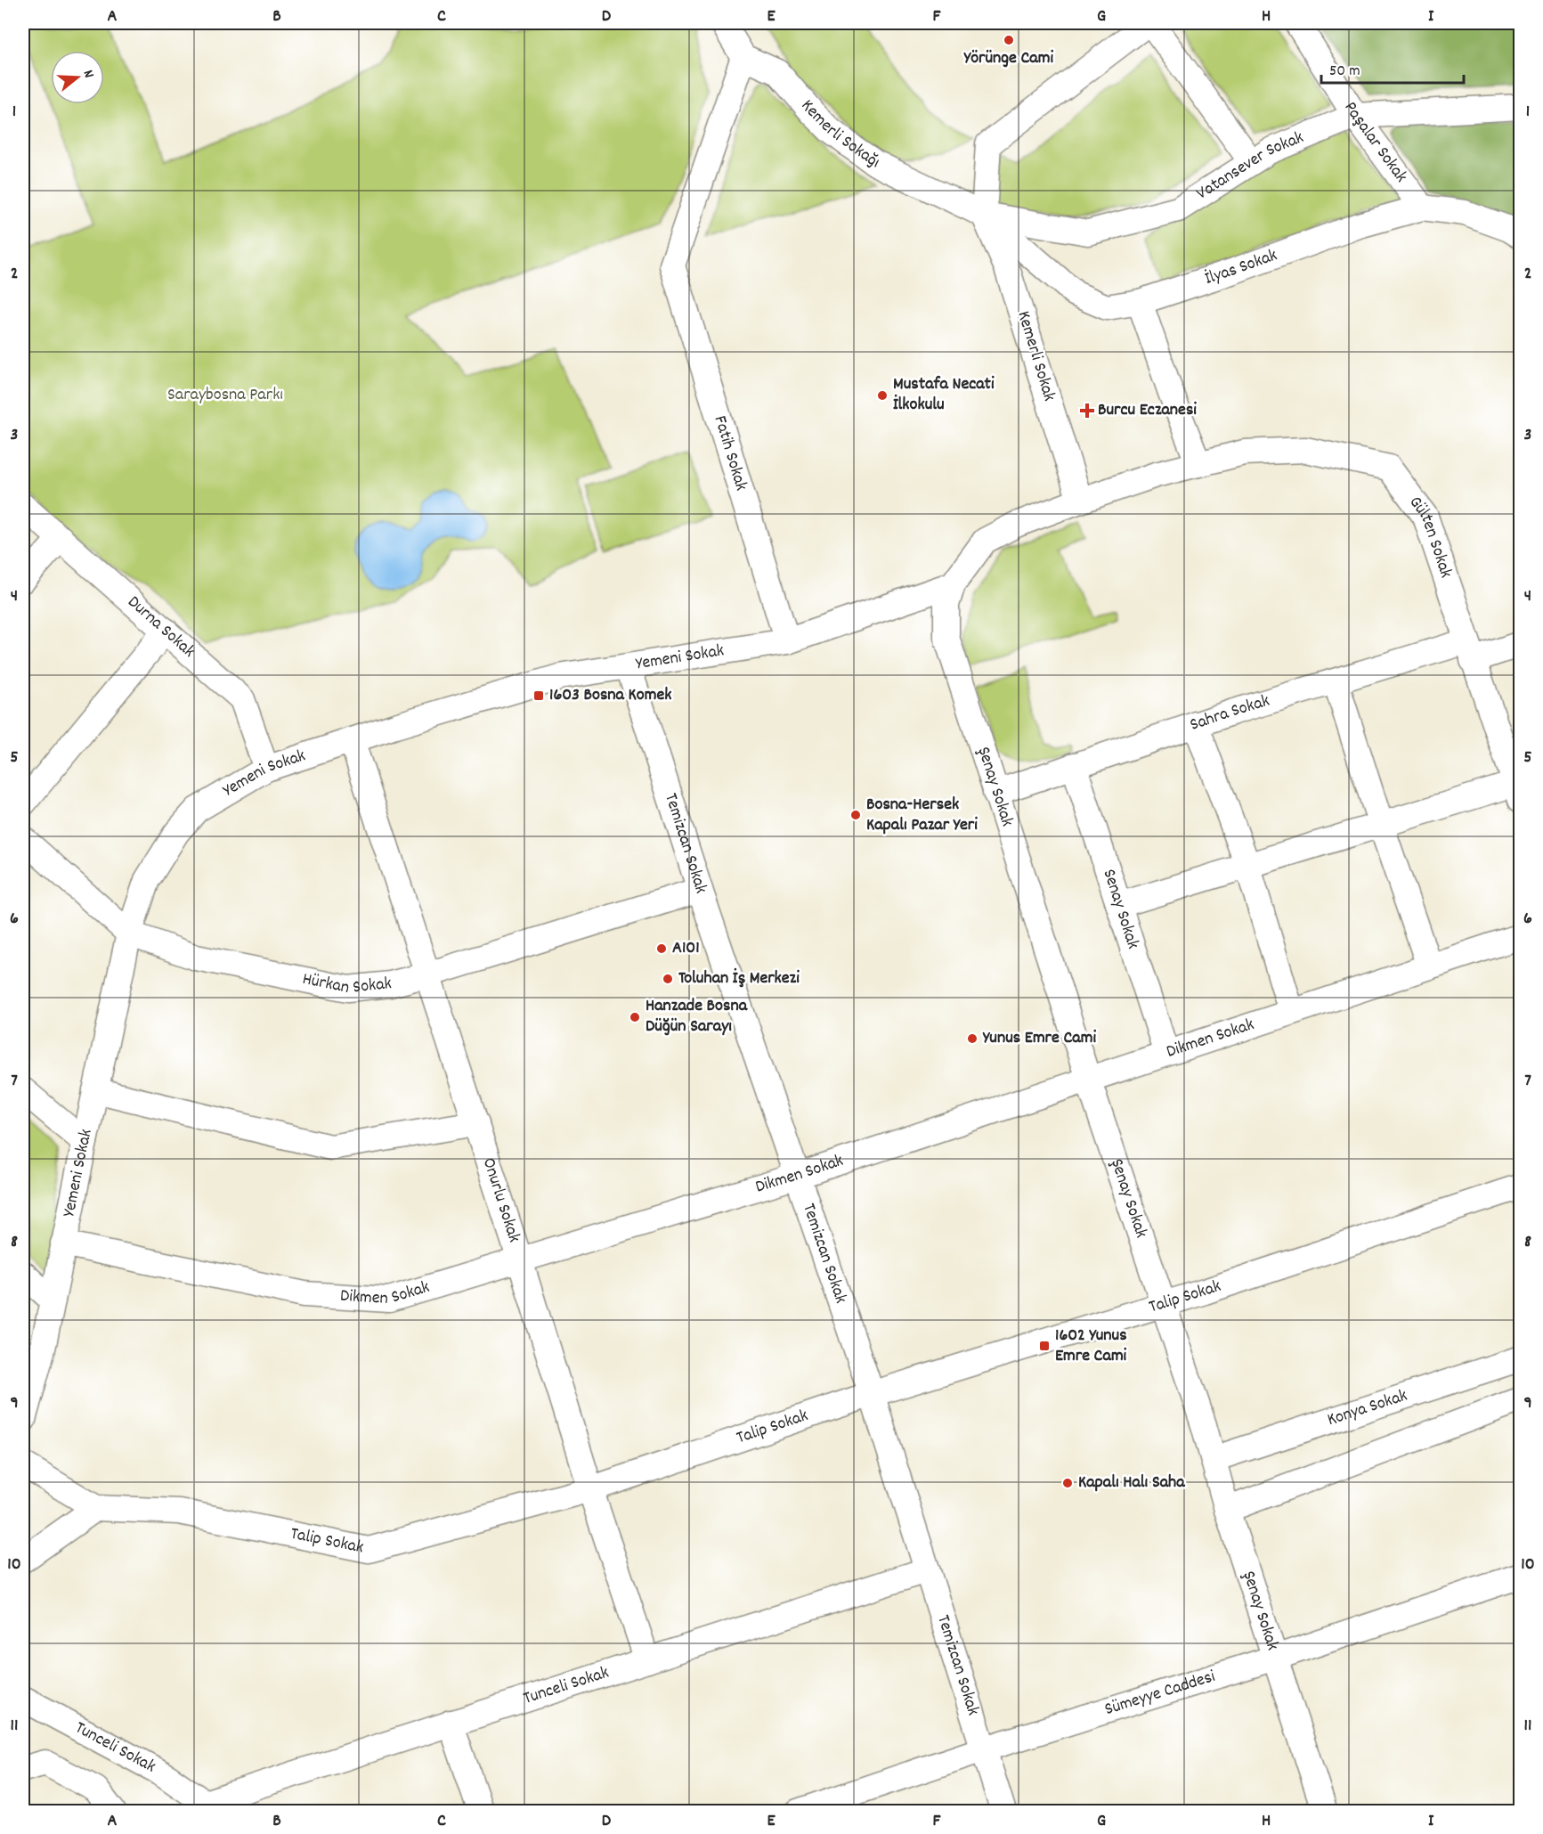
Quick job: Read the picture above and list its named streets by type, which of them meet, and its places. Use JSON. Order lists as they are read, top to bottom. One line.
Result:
{"streets":{"street":["Kemerli Sokağı","Paşalar Sokak","Vatansever Sokak","İlyas Sokak","Kemerli Sokak","Fatih Sokak","Gülten Sokak","Durna Sokak","Yemeni Sokak","Sahra Sokak","Şenay Sokak","Temizcan Sokak","Senay Sokak","Hürkan Sokak","Dikmen Sokak","Onurlu Sokak","Talip Sokak","Konya Sokak","Tunceli Sokak","Sümeyye Caddesi"]},"crossings":[["Kemerli Sokağı","Vatansever Sokak"],["Kemerli Sokağı","İlyas Sokak"],["Kemerli Sokağı","Kemerli Sokak"],["Kemerli Sokağı","Fatih Sokak"],["Paşalar Sokak","Vatansever Sokak"],["Paşalar Sokak","İlyas Sokak"],["Vatansever Sokak","İlyas Sokak"],["Vatansever Sokak","Kemerli Sokak"],["İlyas Sokak","Kemerli Sokak"],["Kemerli Sokak","Gülten Sokak"],["Fatih Sokak","Yemeni Sokak"],["Gülten Sokak","Yemeni Sokak"],["Gülten Sokak","Sahra Sokak"],["Gülten Sokak","Şenay Sokak"],["Durna Sokak","Yemeni Sokak"],["Yemeni Sokak","Şenay Sokak"],["Yemeni Sokak","Temizcan Sokak"],["Yemeni Sokak","Hürkan Sokak"],["Yemeni Sokak","Dikmen Sokak"],["Yemeni Sokak","Onurlu Sokak"],["Sahra Sokak","Şenay Sokak"],["Sahra Sokak","Senay Sokak"],["Şenay Sokak","Dikmen Sokak"],["Şenay Sokak","Talip Sokak"],["Şenay Sokak","Konya Sokak"],["Şenay Sokak","Sümeyye Caddesi"],["Temizcan Sokak","Hürkan Sokak"],["Temizcan Sokak","Dikmen Sokak"],["Temizcan Sokak","Talip Sokak"],["Temizcan Sokak","Tunceli Sokak"],["Temizcan Sokak","Sümeyye Caddesi"],["Senay Sokak","Dikmen Sokak"],["Hürkan Sokak","Onurlu Sokak"],["Dikmen Sokak","Onurlu Sokak"],["Onurlu Sokak","Talip Sokak"],["Onurlu Sokak","Tunceli Sokak"]],"parks":["Saraybosna Parkı"],"places":{"other":["Yörünge Cami","Mustafa Necati İlkokulu","Bosna-Hersek Kapalı Pazar Yeri","A101","Toluhan İş Merkezi","Hanzade Bosna Düğün Sarayı","Yunus Emre Cami","Kapalı Halı Saha"],"health":["Burcu Eczanesi"],"transit":["1603 Bosna Komek","1602 Yunus Emre Cami"]},"scale_bar":"50 m","north":"right","grid":{"columns":["A","B","C","D","E","F","G","H","I"],"rows":["1","2","3","4","5","6","7","8","9","10","11"]}}
